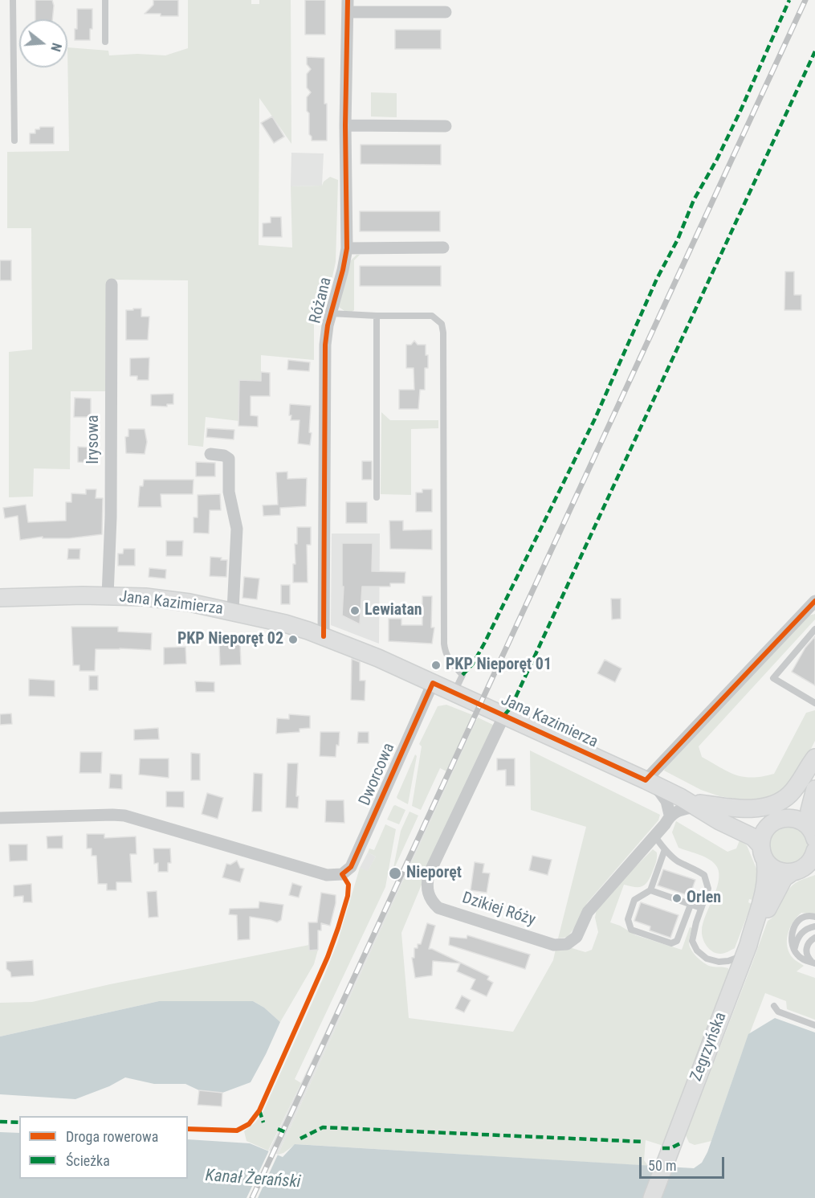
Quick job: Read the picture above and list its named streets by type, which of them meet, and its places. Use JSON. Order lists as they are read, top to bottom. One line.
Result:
{"streets":{"main road":["Jana Kazimierza","Zegrzyńska"],"street":["Różana","Irysowa","Dworcowa","Dzikiej Róży"]},"crossings":[["Różana","Jana Kazimierza"],["Irysowa","Jana Kazimierza"],["Jana Kazimierza","Dworcowa"],["Jana Kazimierza","Dzikiej Róży"],["Jana Kazimierza","Zegrzyńska"]],"water":["Kanał Żerański"],"places":["Lewiatan","PKP Nieporęt 02","PKP Nieporęt 01","Nieporęt","Orlen"],"legend":["Droga rowerowa","Ścieżka"],"scale_bar":"50 m","north":"right"}
